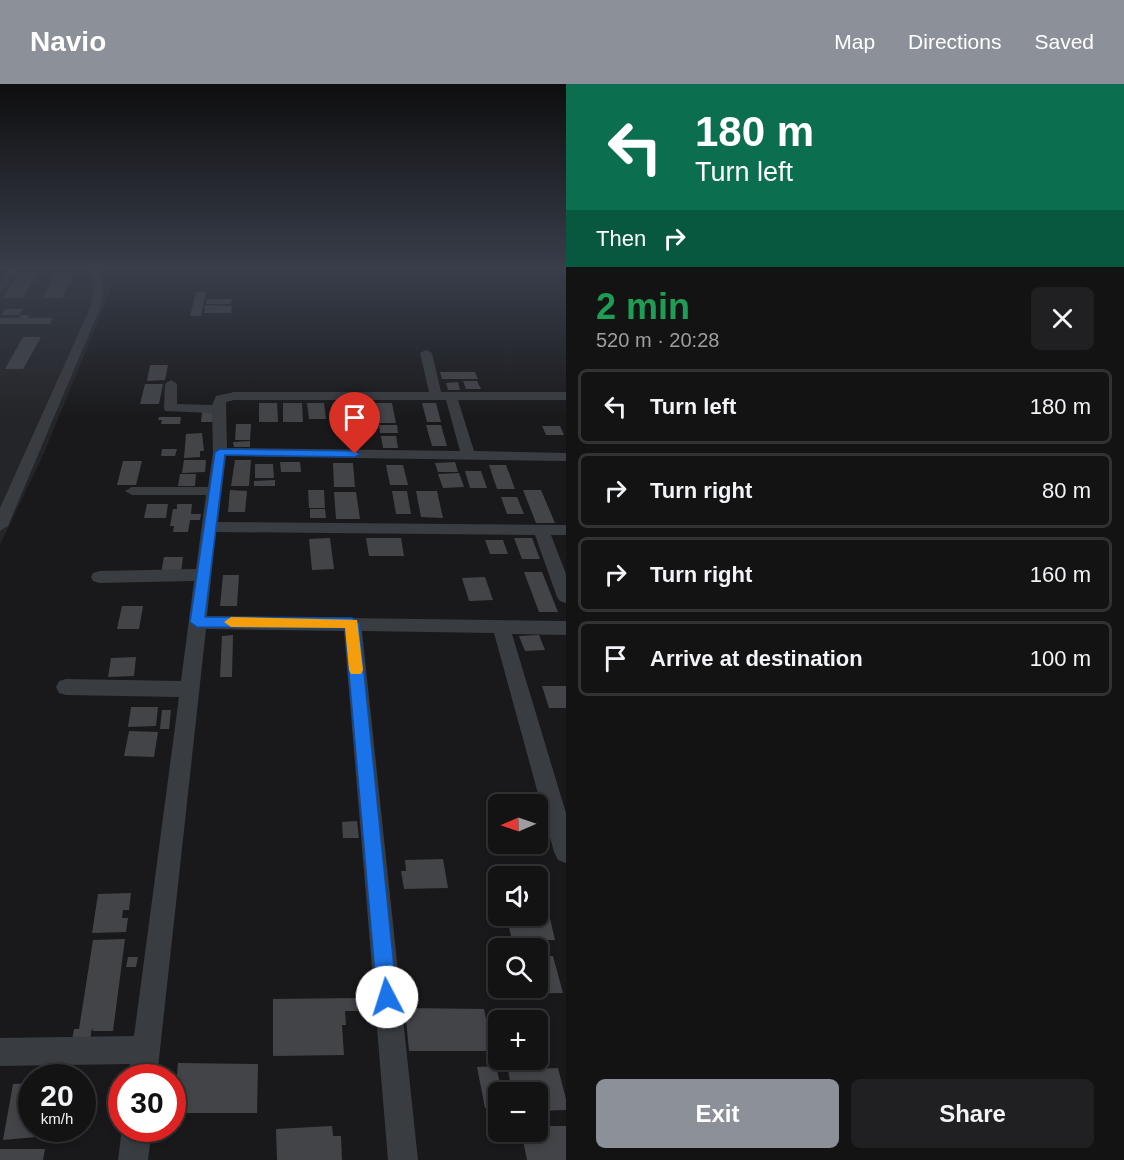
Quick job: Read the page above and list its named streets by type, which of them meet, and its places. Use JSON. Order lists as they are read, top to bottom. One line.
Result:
{"north":"left","page":{"header":"Navio","nav":["Map","Directions","Saved"],"turn":["180 m","Turn left"],"then":"Then","heading":["2 min","520 m · 20:28"],"list":[{"name":"Turn left","value":"180 m"},{"name":"Turn right","value":"80 m"},{"name":"Turn right","value":"160 m"},{"name":"Arrive at destination","value":"100 m"}],"map_buttons":["+","−"],"speed":"20 km/h","limit":"30","buttons":["Exit","Share"]}}
